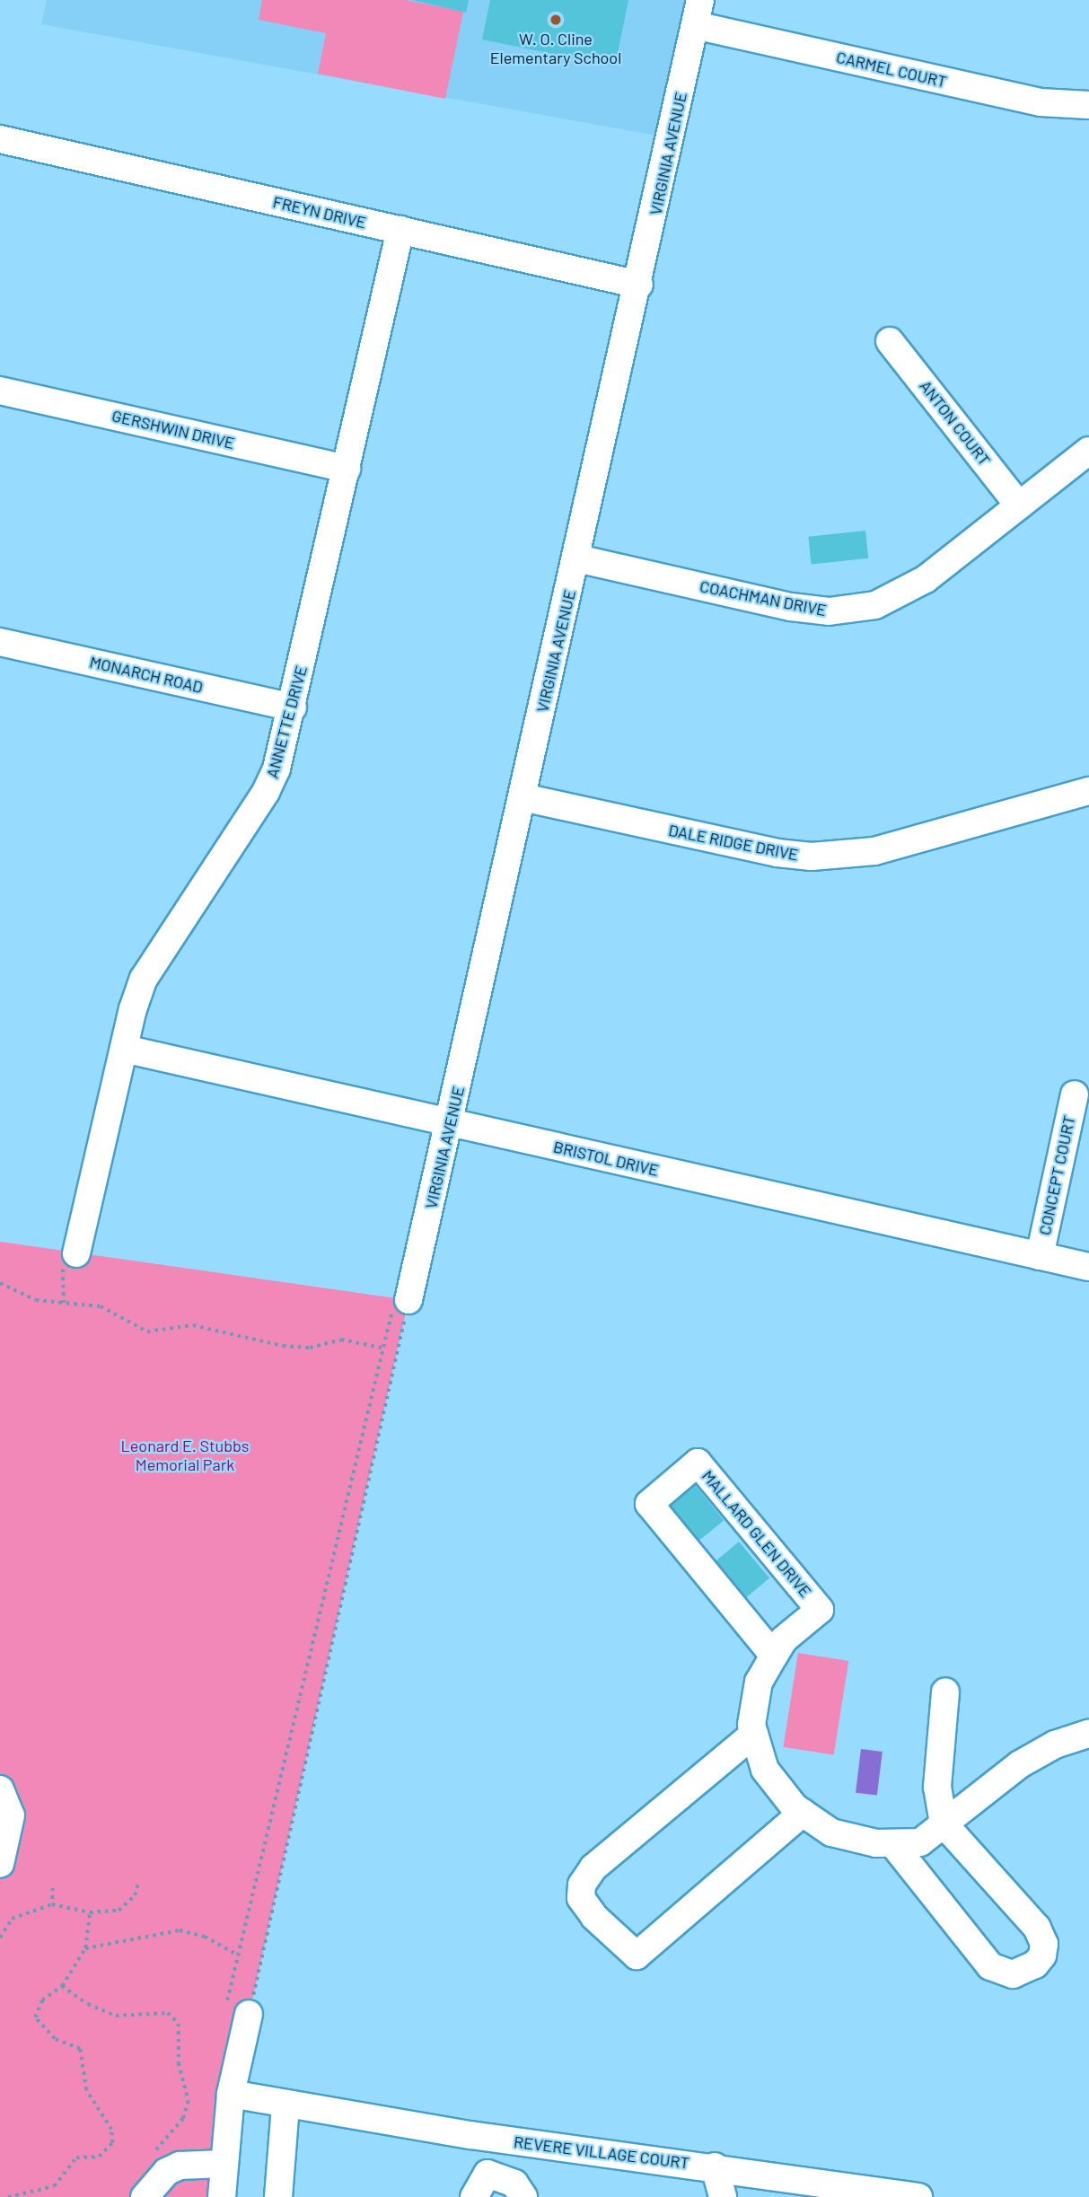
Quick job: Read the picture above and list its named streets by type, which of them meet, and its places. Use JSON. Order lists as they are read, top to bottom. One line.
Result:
{"streets":{"street":["CARMEL COURT","VIRGINIA AVENUE","FREYN DRIVE","ANTON COURT","GERSHWIN DRIVE","COACHMAN DRIVE","MONARCH ROAD","ANNETTE DRIVE","DALE RIDGE DRIVE","BRISTOL DRIVE","CONCEPT COURT","MALLARD GLEN DRIVE","REVERE VILLAGE COURT"]},"crossings":[["CARMEL COURT","VIRGINIA AVENUE"],["VIRGINIA AVENUE","FREYN DRIVE"],["VIRGINIA AVENUE","COACHMAN DRIVE"],["VIRGINIA AVENUE","DALE RIDGE DRIVE"],["VIRGINIA AVENUE","BRISTOL DRIVE"],["FREYN DRIVE","ANNETTE DRIVE"],["ANTON COURT","COACHMAN DRIVE"],["GERSHWIN DRIVE","ANNETTE DRIVE"],["MONARCH ROAD","ANNETTE DRIVE"],["ANNETTE DRIVE","BRISTOL DRIVE"],["BRISTOL DRIVE","CONCEPT COURT"]],"parks":["Leonard E. Stubbs Memorial Park"],"places":["W. O. Cline Elementary School"]}
